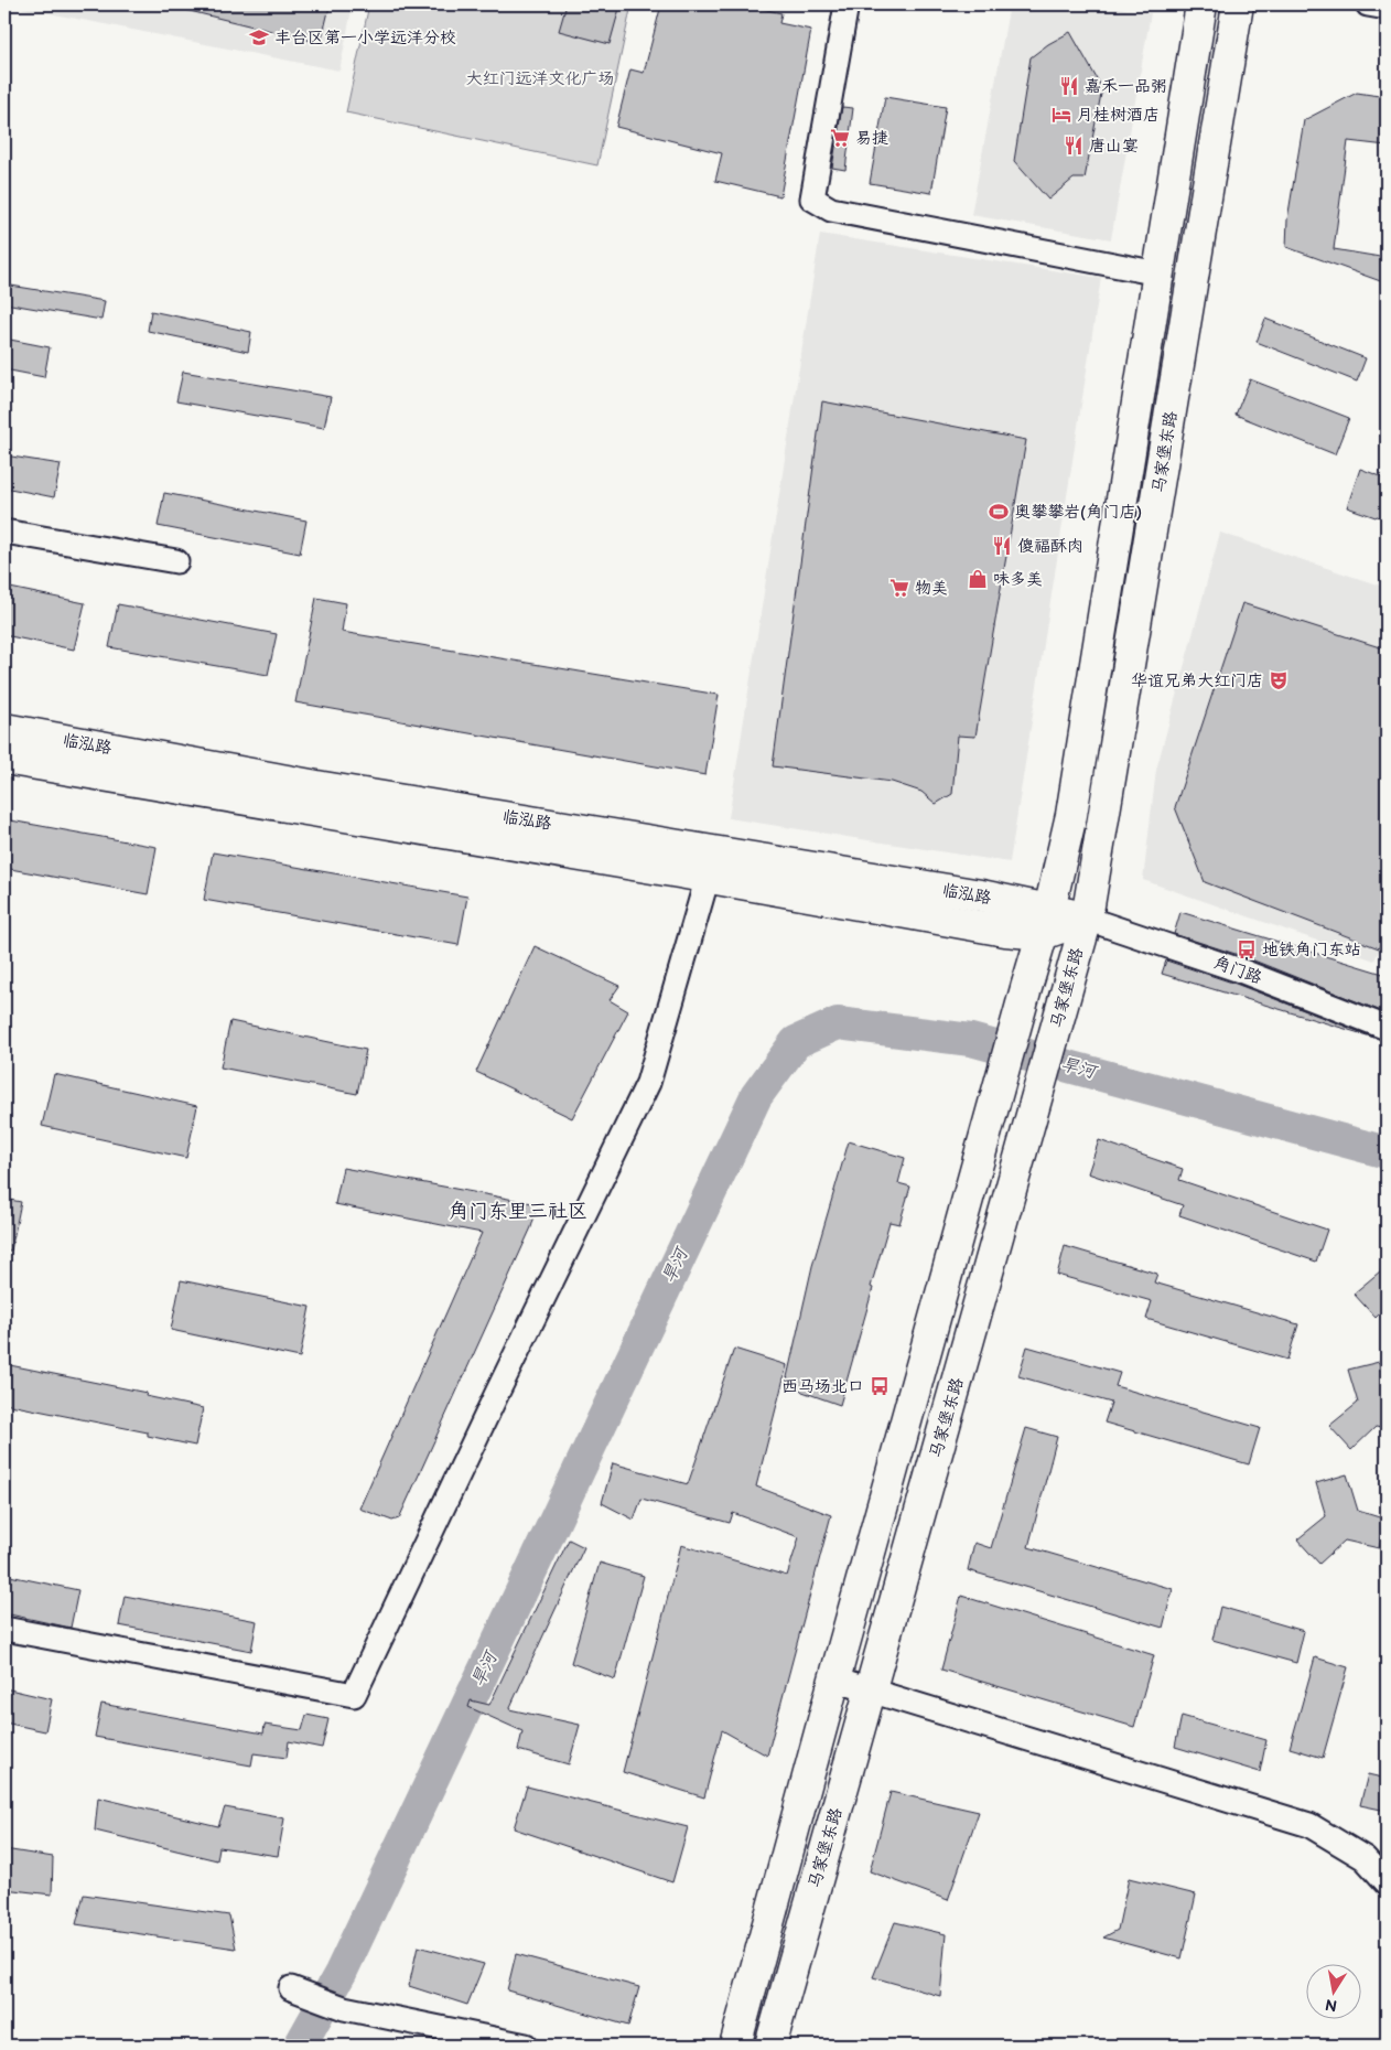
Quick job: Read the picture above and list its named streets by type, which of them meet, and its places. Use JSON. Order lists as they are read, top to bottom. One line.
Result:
{"streets":{"main road":["马家堡东路","临泓路"],"street":["角门路"]},"crossings":[["马家堡东路","临泓路"],["马家堡东路","角门路"]],"districts":["角门东里三社区"],"water":["旱河"],"parks":["大红门远洋文化广场"],"places":{"school or university":["丰台区第一小学远洋分校"],"restaurant":["嘉禾一品粥","唐山宴","傻福酥肉"],"hotel":["月桂树酒店"],"supermarket":["易捷","物美"],"sports":["奥攀攀岩(角门店)"],"shop":["味多美"],"theatre":["华谊兄弟大红门店"],"bus stop":["地铁角门东站","西马场北口"]},"north":"bottom"}
